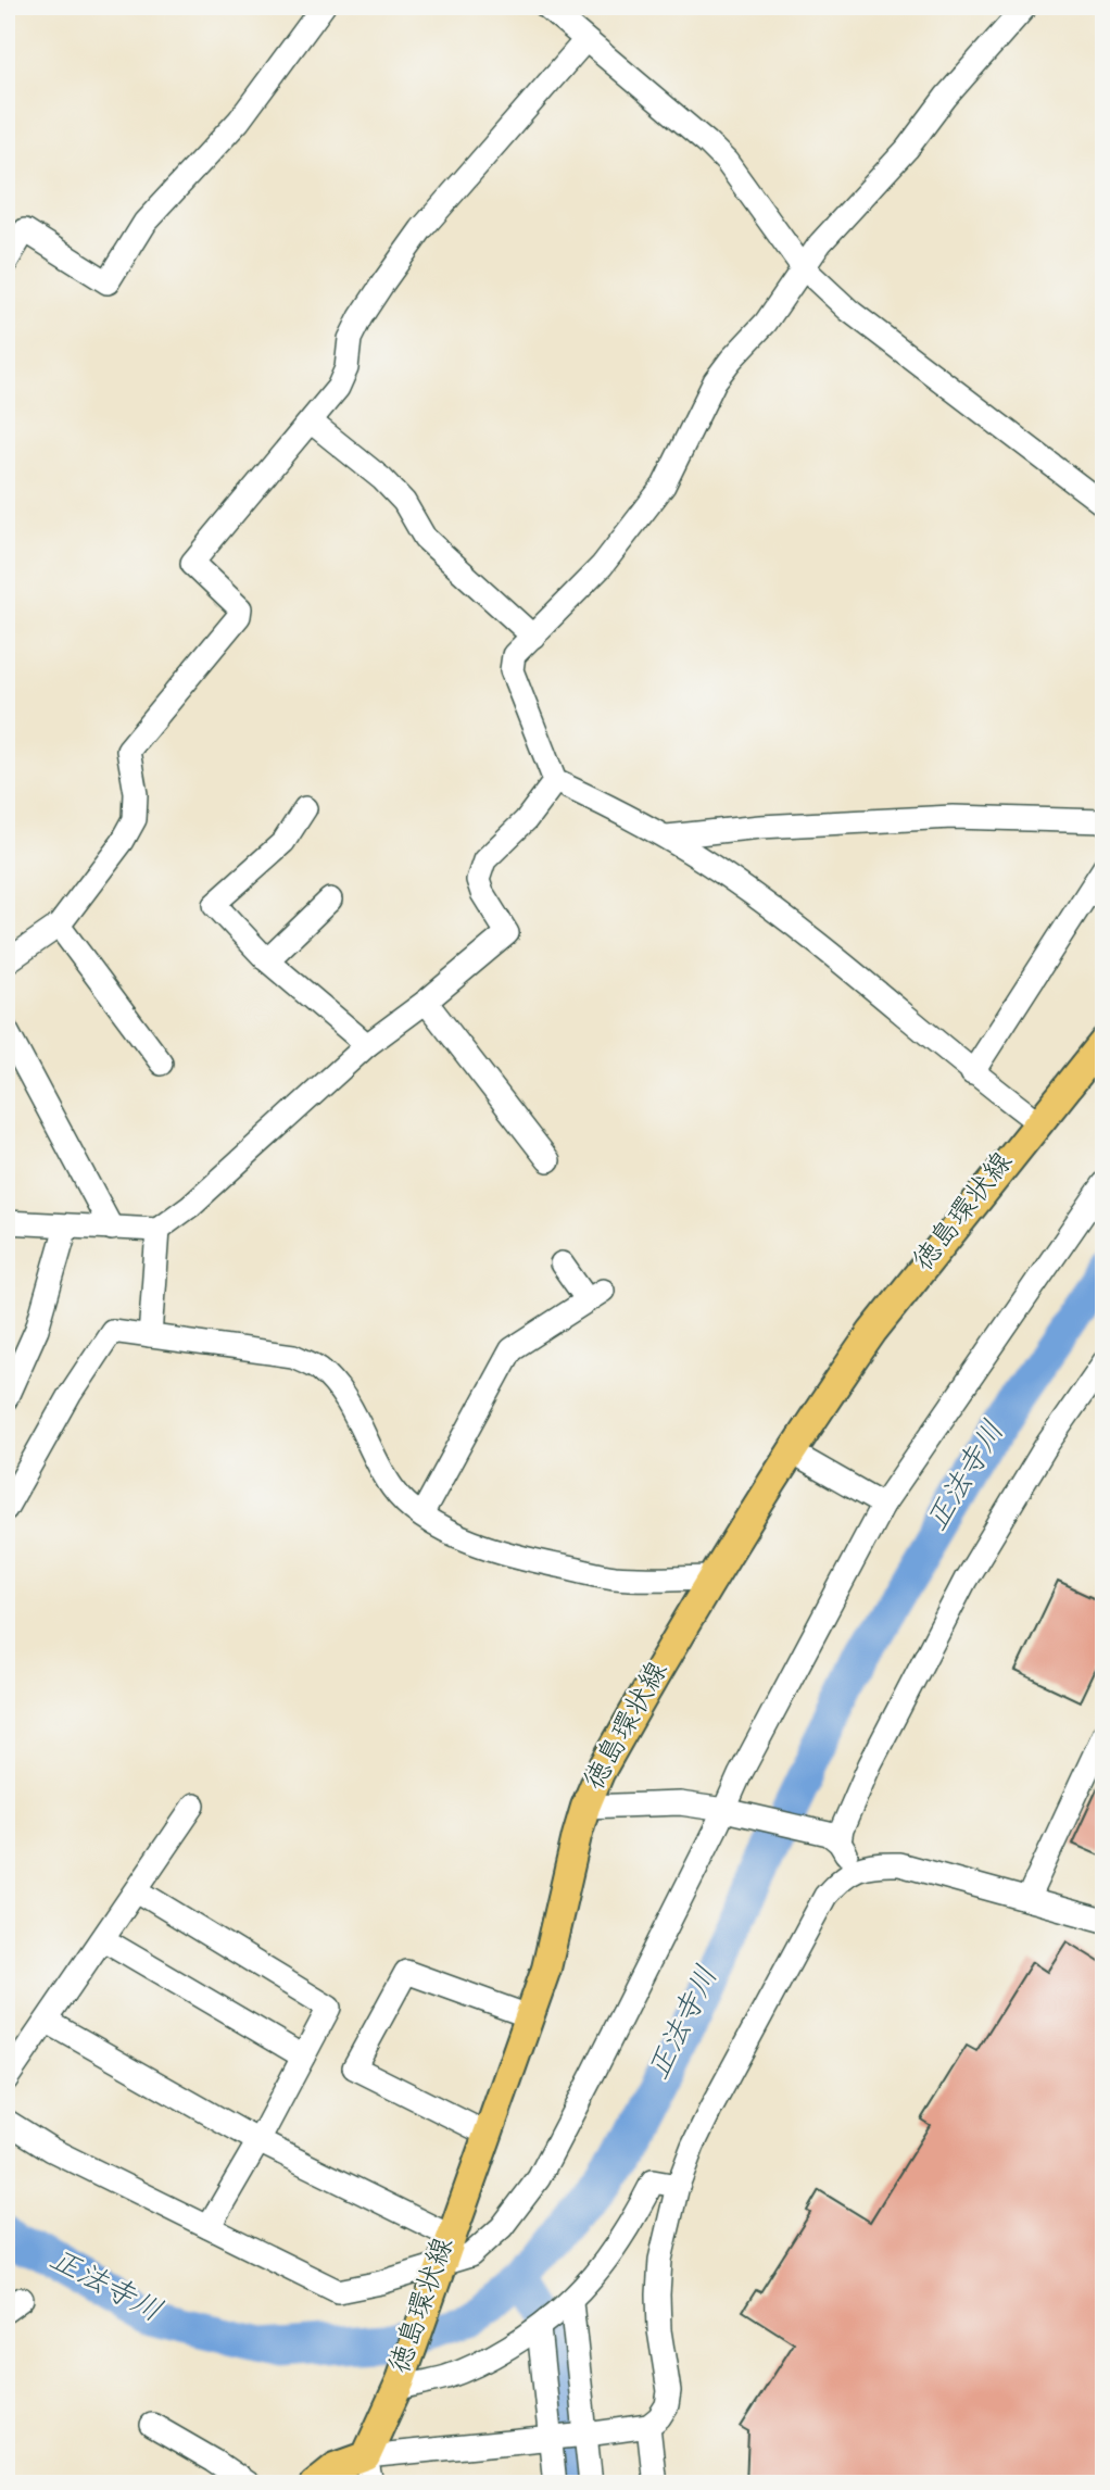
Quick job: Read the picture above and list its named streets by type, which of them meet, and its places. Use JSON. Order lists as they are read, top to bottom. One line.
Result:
{"streets":{"main road":["徳島環状線"]},"water":["正法寺川"]}
